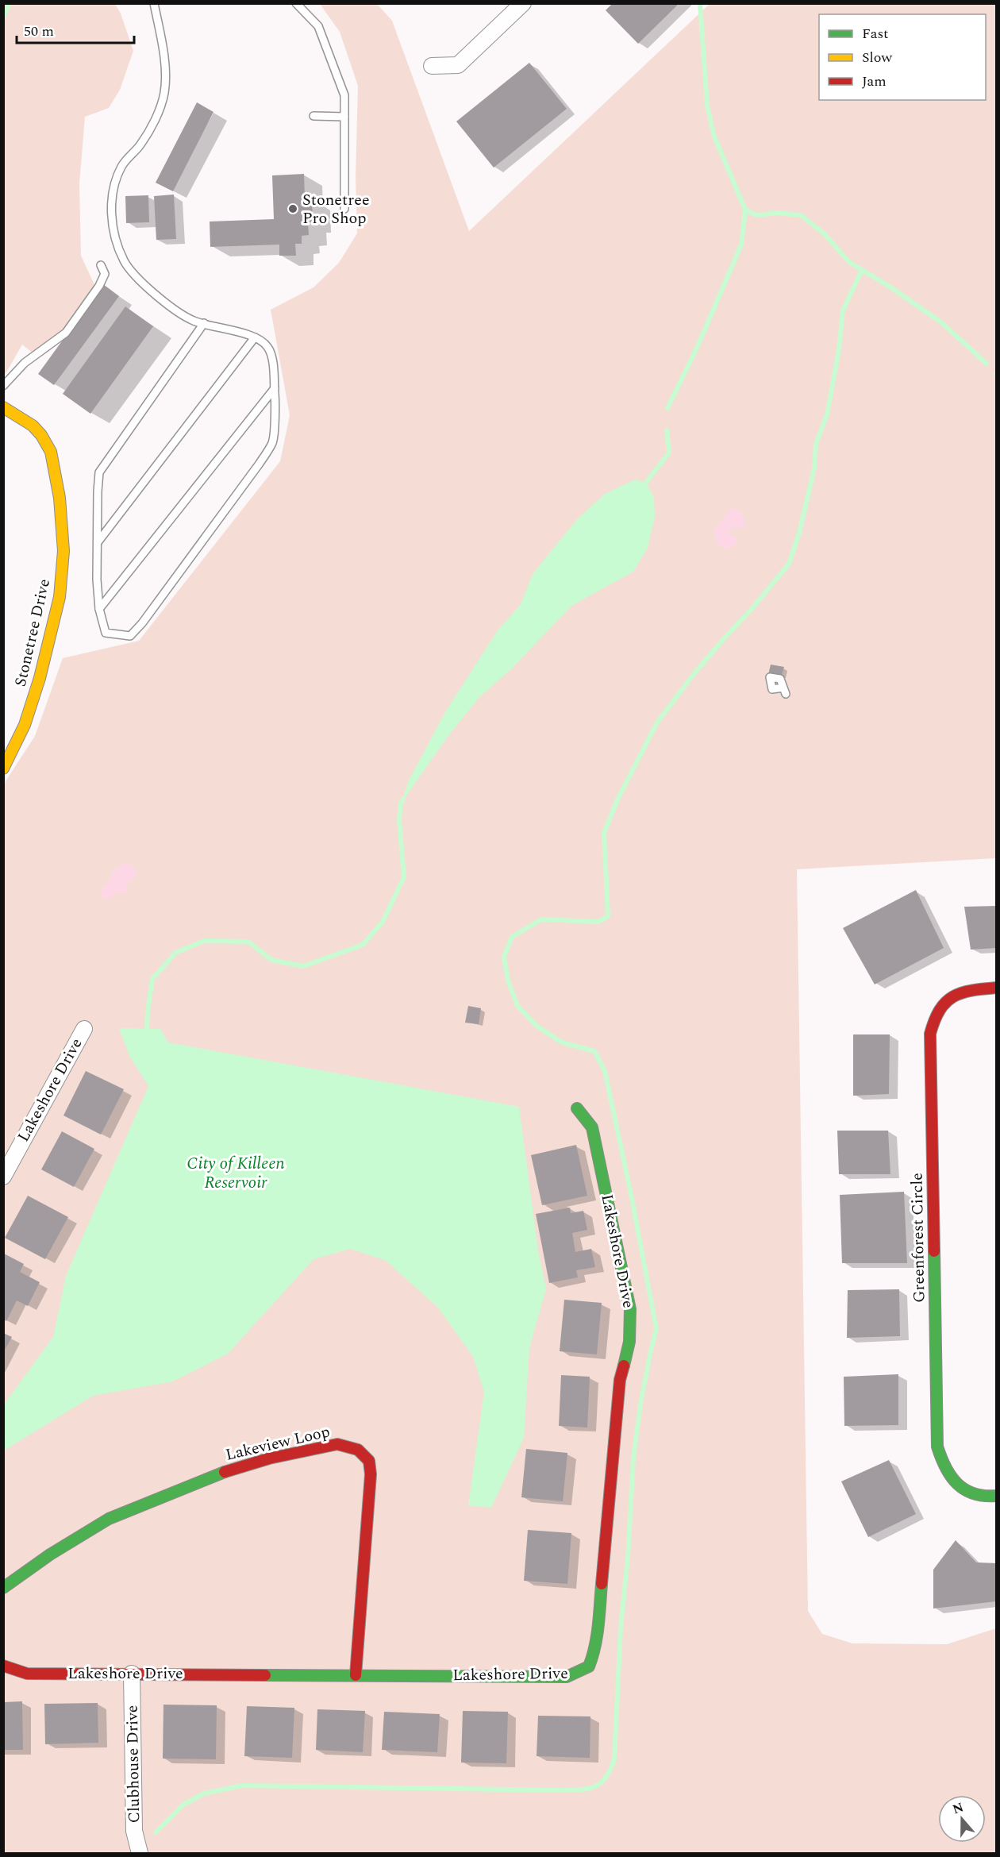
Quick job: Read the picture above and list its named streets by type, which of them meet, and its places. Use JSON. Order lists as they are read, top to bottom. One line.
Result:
{"streets":{"street":["Stonetree Drive","Lakeshore Drive","Greenforest Circle","Lakeview Loop","Clubhouse Drive"]},"crossings":[["Lakeshore Drive","Lakeview Loop"],["Lakeshore Drive","Clubhouse Drive"]],"water":["City of Killeen Reservoir"],"places":["Stonetree Pro Shop"],"legend":["Fast","Slow","Jam"],"scale_bar":"50 m","north":"top"}
